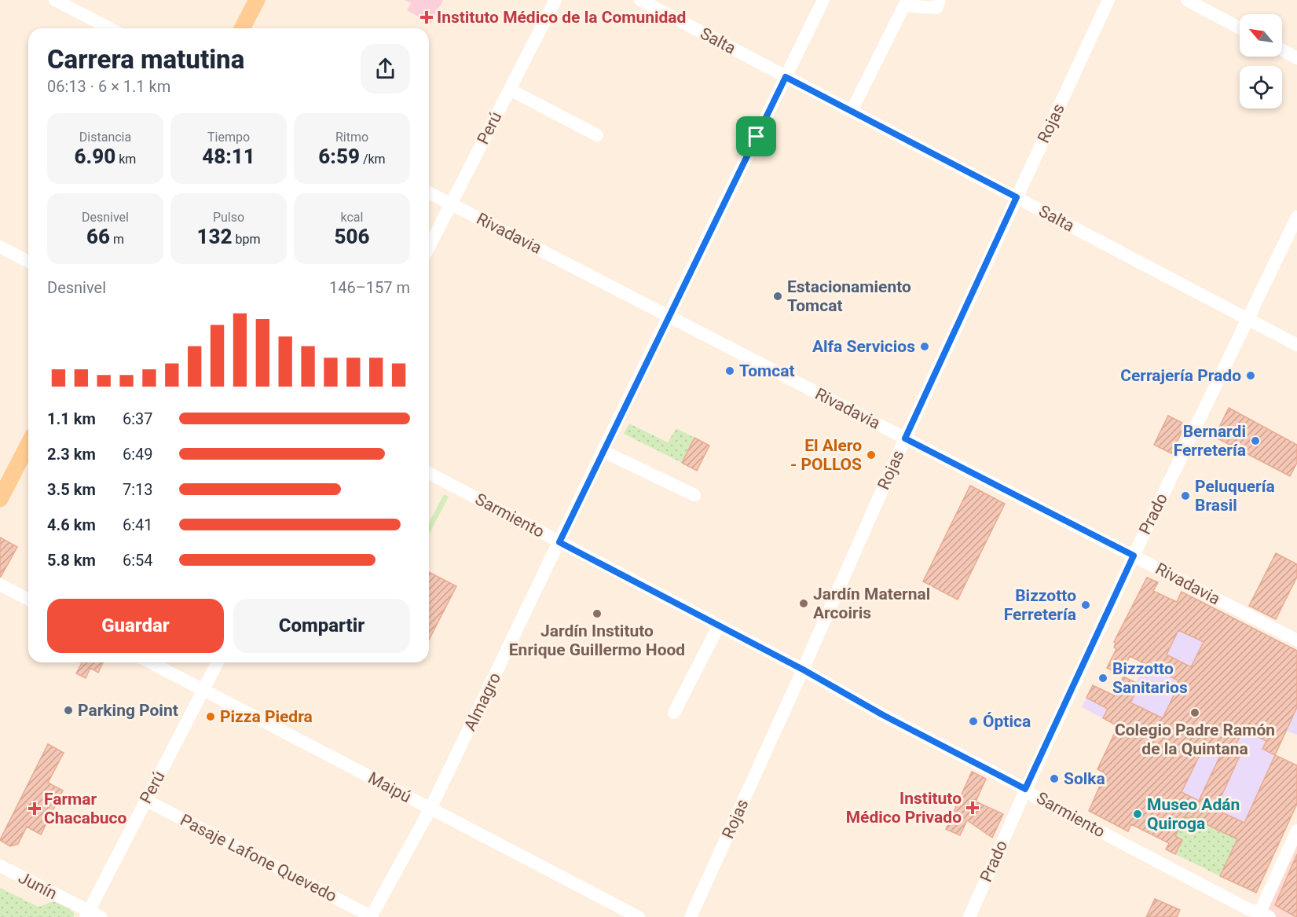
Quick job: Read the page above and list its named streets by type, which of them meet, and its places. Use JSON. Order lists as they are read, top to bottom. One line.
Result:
{"streets":{"street":["Salta","Rojas","Perú","Rivadavia","Prado","Sarmiento","Almagro","Maipú","Pasaje Lafone Quevedo","Junín"]},"crossings":[["Salta","Rojas"],["Salta","Prado"],["Salta","Almagro"],["Rojas","Rivadavia"],["Rojas","Sarmiento"],["Perú","Rivadavia"],["Perú","Maipú"],["Perú","Pasaje Lafone Quevedo"],["Perú","Junín"],["Rivadavia","Prado"],["Rivadavia","Almagro"],["Prado","Sarmiento"],["Sarmiento","Almagro"],["Almagro","Maipú"],["Almagro","Pasaje Lafone Quevedo"]],"places":{"health":["Instituto Médico de la Comunidad","Instituto Médico Privado","Farmar Chacabuco"],"other":["Estacionamiento Tomcat","Alfa Servicios","Tomcat","Cerrajería Prado","Bernardi Ferretería","El Alero - POLLOS","Peluquería Brasil","Jardín Maternal Arcoiris","Bizzotto Ferretería","Jardín Instituto Enrique Guillermo Hood","Bizzotto Sanitarios","Parking Point","Colegio Padre Ramón de la Quintana","Pizza Piedra","Óptica","Solka","Museo Adán Quiroga"]},"north":"top left","page":{"heading":["Carrera matutina","06:13 · 6 × 1.1 km"],"stats":[["Distancia","6.90 km"],["Tiempo","48:11"],["Ritmo","6:59 /km"],["Desnivel","66 m"],["Pulso","132 bpm"],["kcal","506"]],"chart":["Desnivel","146–157 m"],"list":[{"name":"1.1 km","note":"6:37"},{"name":"2.3 km","note":"6:49"},{"name":"3.5 km","note":"7:13"},{"name":"4.6 km","note":"6:41"},{"name":"5.8 km","note":"6:54"}],"buttons":["Guardar","Compartir"]}}
